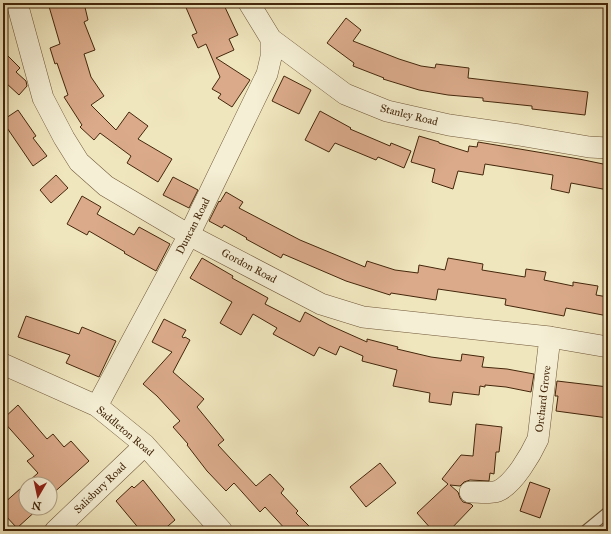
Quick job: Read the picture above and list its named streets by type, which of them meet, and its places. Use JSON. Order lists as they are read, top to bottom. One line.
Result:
{"streets":{"street":["Stanley Road","Duncan Road","Gordon Road","Orchard Grove","Saddleton Road","Salisbury Road"]},"crossings":[["Stanley Road","Duncan Road"],["Duncan Road","Gordon Road"],["Duncan Road","Saddleton Road"],["Gordon Road","Orchard Grove"],["Saddleton Road","Salisbury Road"]],"north":"bottom"}
